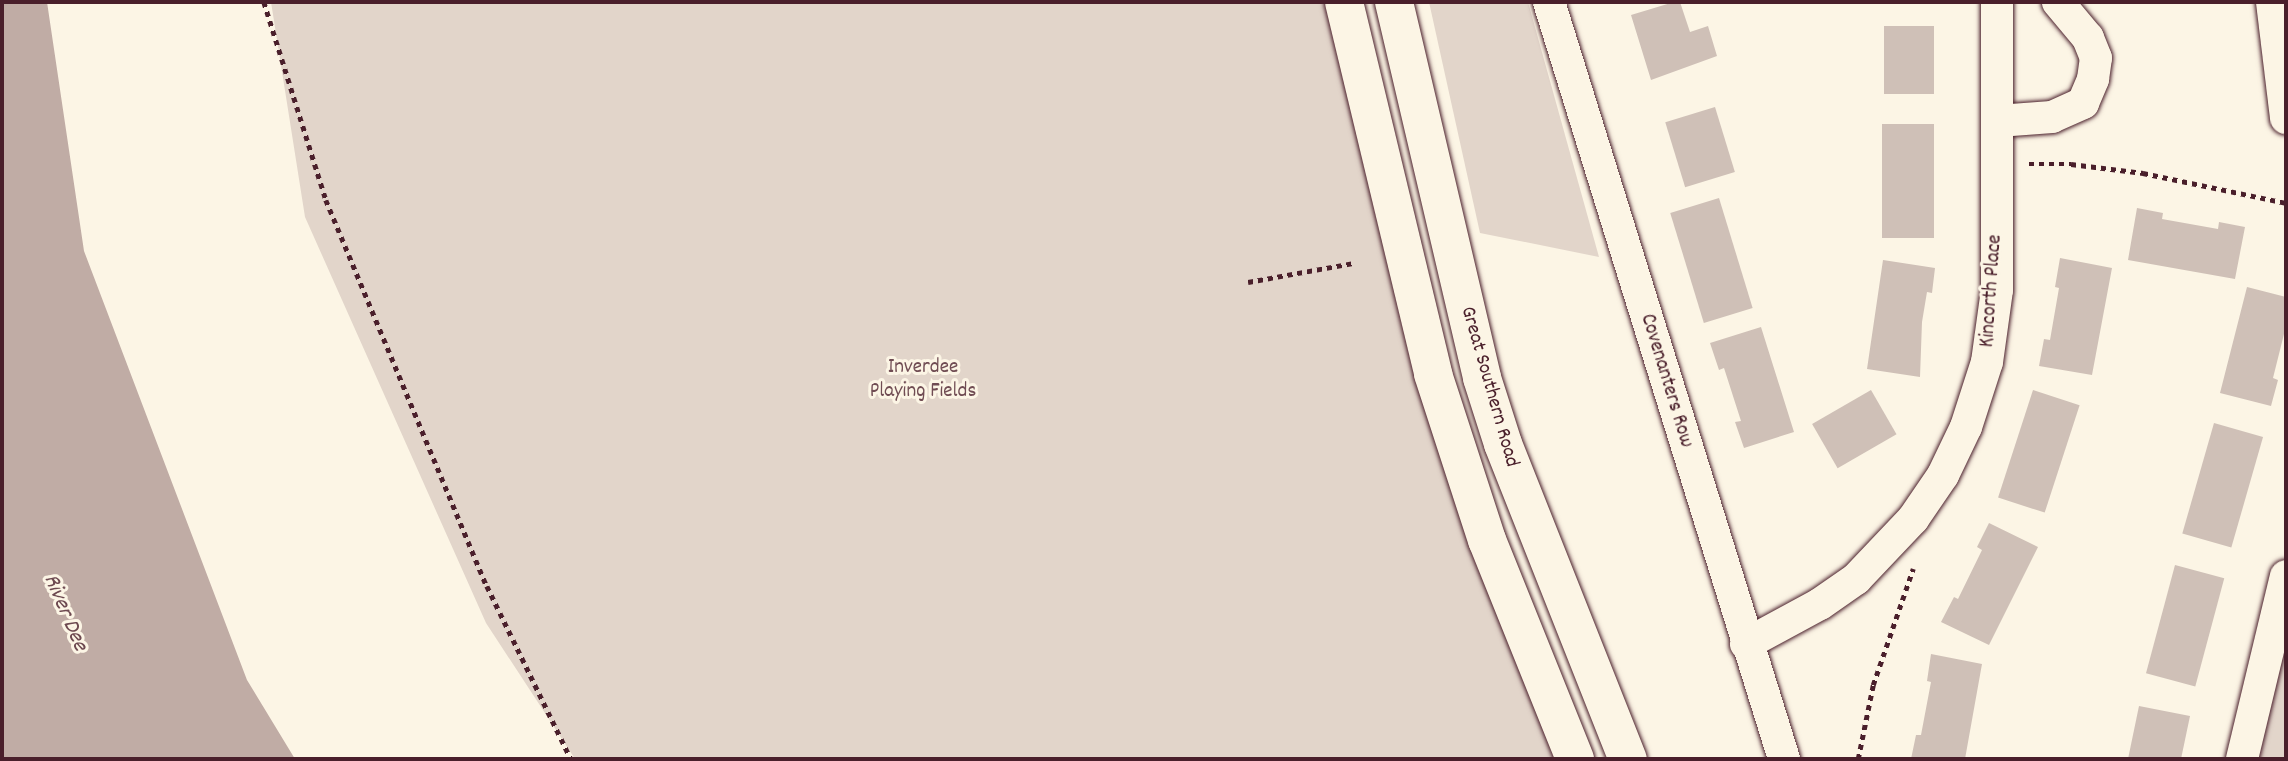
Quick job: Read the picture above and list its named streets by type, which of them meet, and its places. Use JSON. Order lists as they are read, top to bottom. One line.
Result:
{"streets":{"main road":["Great Southern Road"],"street":["Kincorth Place","Covenanters Row"]},"crossings":[["Kincorth Place","Covenanters Row"]],"water":["River Dee"],"parks":["Inverdee Playing Fields"]}
